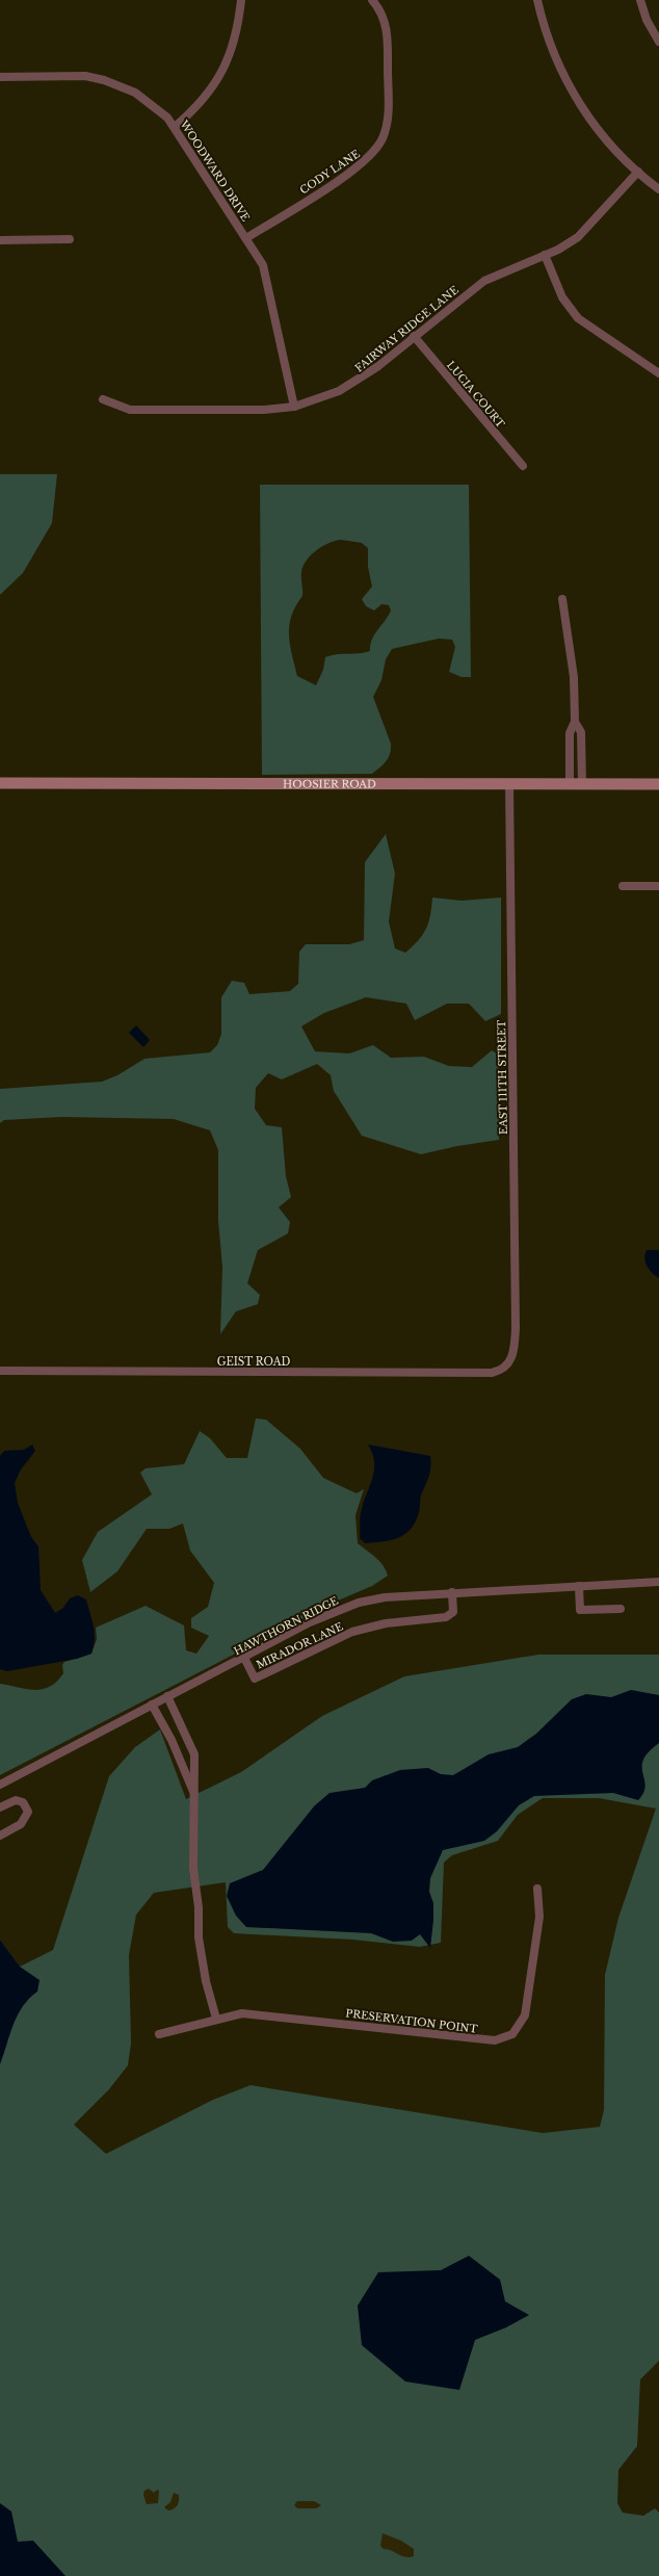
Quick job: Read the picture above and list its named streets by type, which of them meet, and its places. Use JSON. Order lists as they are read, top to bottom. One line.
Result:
{"streets":{"street":["WOODWARD DRIVE","CODY LANE","FAIRWAY RIDGE LANE","LUCIA COURT","HOOSIER ROAD","EAST 111TH STREET","GEIST ROAD","HAWTHORN RIDGE","MIRADOR LANE","PRESERVATION POINT"]},"crossings":[["WOODWARD DRIVE","CODY LANE"],["WOODWARD DRIVE","FAIRWAY RIDGE LANE"],["FAIRWAY RIDGE LANE","LUCIA COURT"],["HOOSIER ROAD","EAST 111TH STREET"],["EAST 111TH STREET","GEIST ROAD"],["HAWTHORN RIDGE","MIRADOR LANE"]]}
